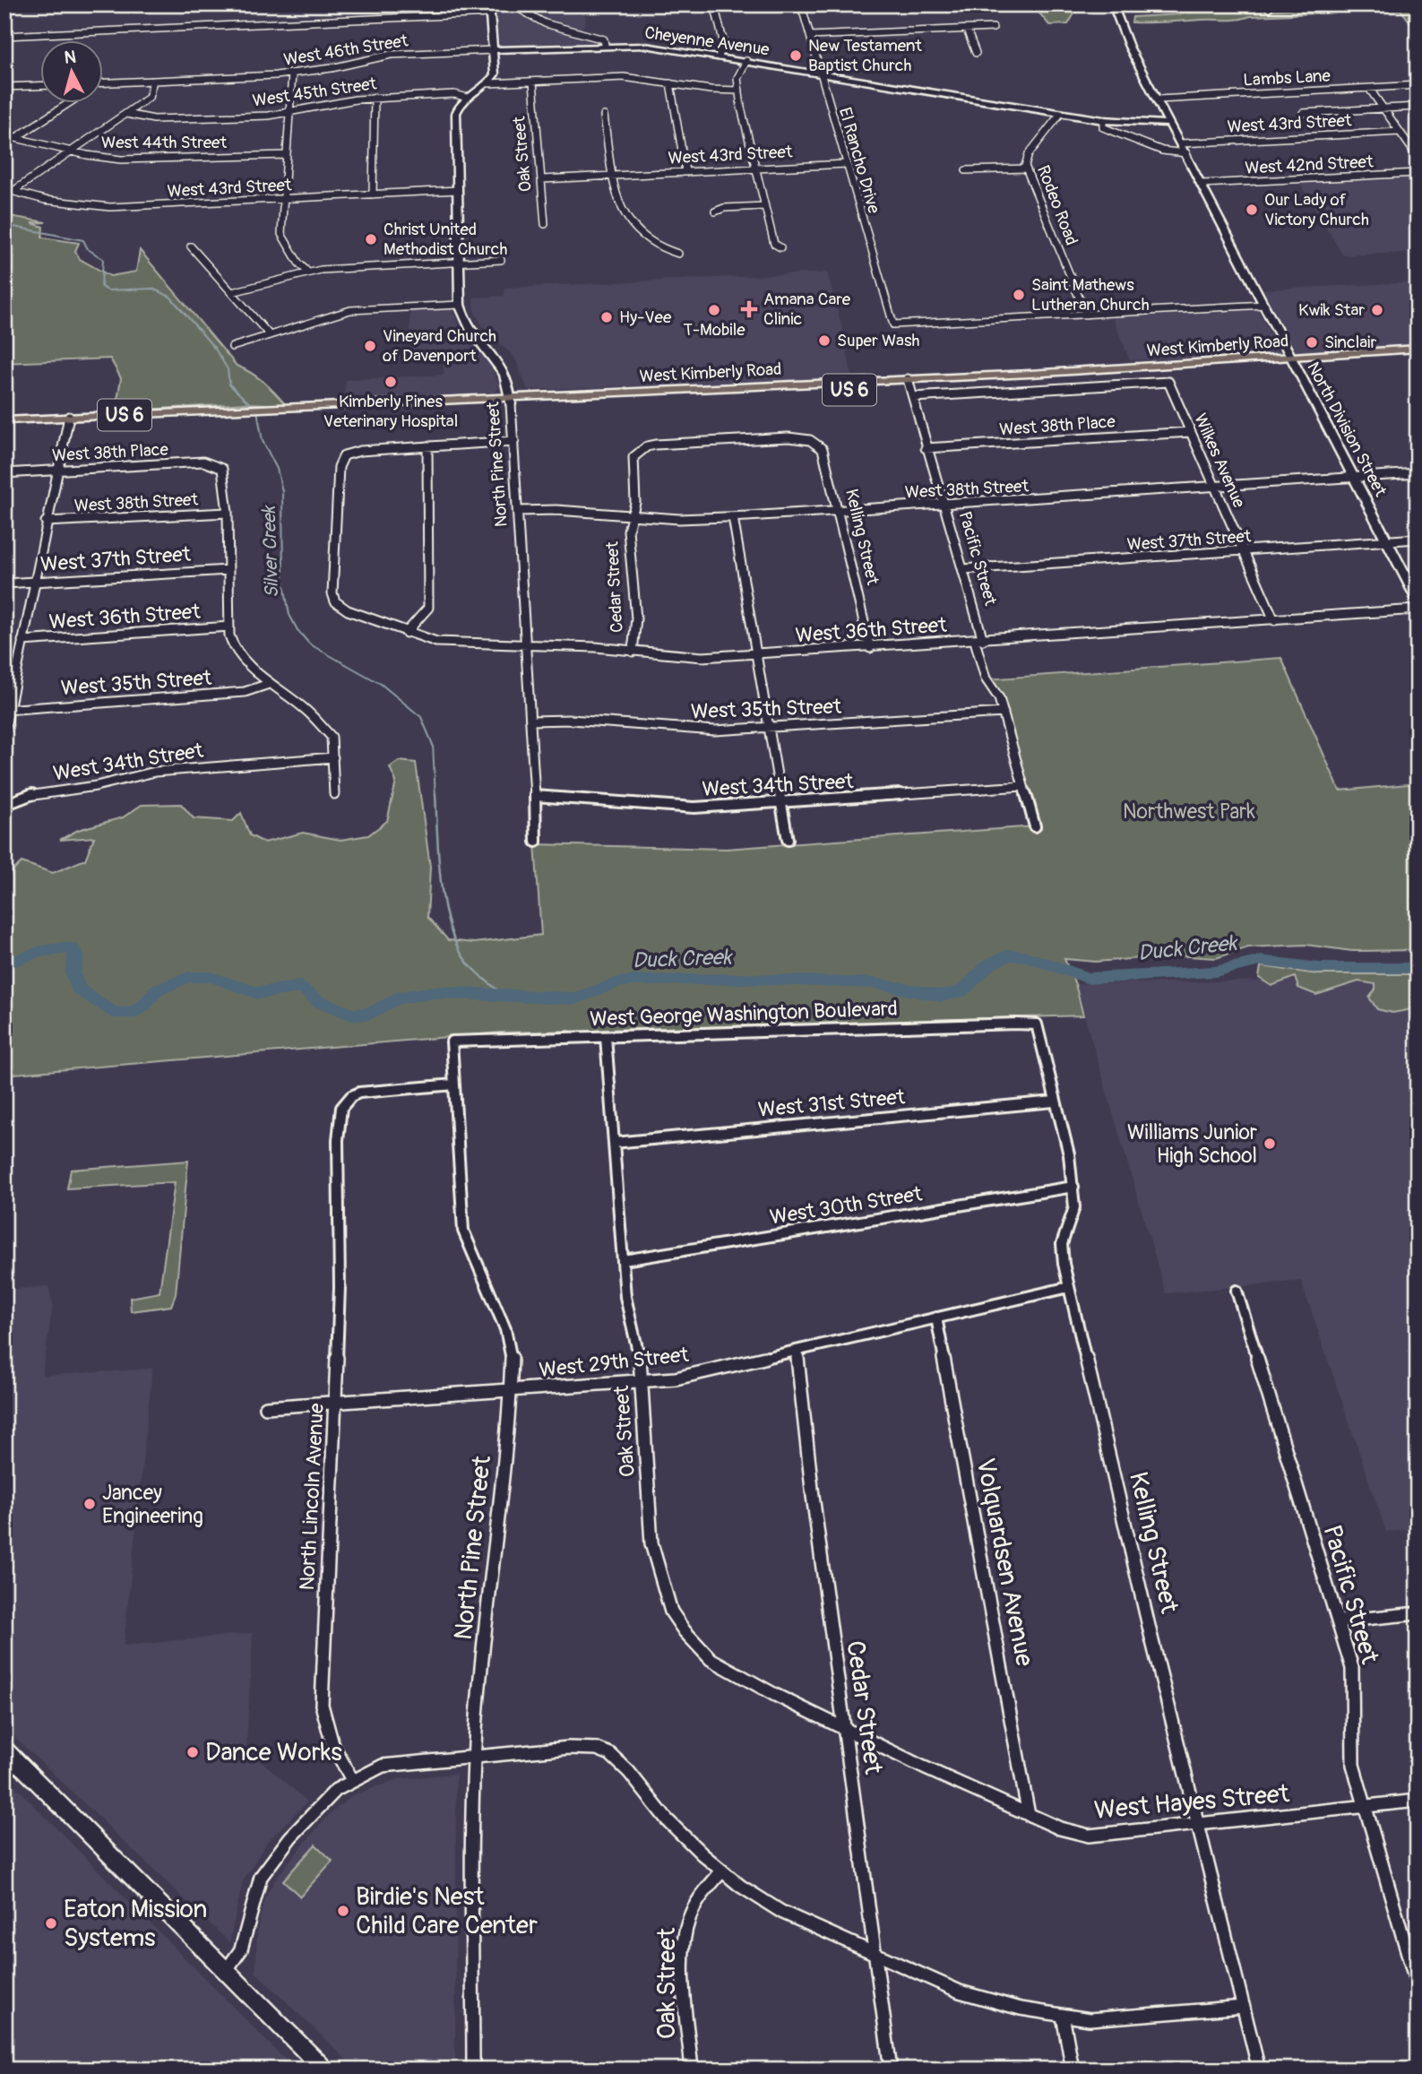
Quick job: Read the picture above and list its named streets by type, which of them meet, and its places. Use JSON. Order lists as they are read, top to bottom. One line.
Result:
{"streets":{"main road":["West Kimberly Road","US 6"],"street":["Cheyenne Avenue","West 46th Street","Lambs Lane","West 45th Street","West 43rd Street","West 44th Street","Oak Street","El Rancho Drive","West 42nd Street","Rodeo Road","West 38th Place","North Division Street","Wilkes Avenue","North Pine Street","West 38th Street","Kelling Street","West 37th Street","Pacific Street","Cedar Street","West 36th Street","West 35th Street","West 34th Street","West George Washington Boulevard","West 31st Street","West 30th Street","West 29th Street","North Lincoln Avenue","Volquardsen Avenue","West Hayes Street"]},"crossings":[["Cheyenne Avenue","West 46th Street"],["Cheyenne Avenue","El Rancho Drive"],["Cheyenne Avenue","Rodeo Road"],["Cheyenne Avenue","North Division Street"],["Lambs Lane","North Division Street"],["West 45th Street","North Pine Street"],["West 43rd Street","Oak Street"],["West 43rd Street","El Rancho Drive"],["West 43rd Street","North Division Street"],["West 43rd Street","North Pine Street"],["Oak Street","West George Washington Boulevard"],["Oak Street","West 31st Street"],["Oak Street","West 30th Street"],["Oak Street","West 29th Street"],["Oak Street","West Hayes Street"],["El Rancho Drive","Rodeo Road"],["West 42nd Street","North Division Street"],["West Kimberly Road","North Division Street"],["West Kimberly Road","Wilkes Avenue"],["West Kimberly Road","North Pine Street"],["West Kimberly Road","Pacific Street"],["West 38th Place","Wilkes Avenue"],["West 38th Place","West 38th Street"],["West 38th Place","Pacific Street"],["North Division Street","West 38th Street"],["North Division Street","West 37th Street"],["Wilkes Avenue","West 38th Street"],["Wilkes Avenue","West 37th Street"],["Wilkes Avenue","West 36th Street"],["North Pine Street","West 38th Street"],["North Pine Street","West 36th Street"],["North Pine Street","West 35th Street"],["North Pine Street","West 34th Street"],["North Pine Street","West George Washington Boulevard"],["North Pine Street","West 29th Street"],["North Pine Street","North Lincoln Avenue"],["West 38th Street","Kelling Street"],["West 38th Street","Pacific Street"],["West 38th Street","Cedar Street"],["Kelling Street","Cedar Street"],["Kelling Street","West 36th Street"],["Kelling Street","West George Washington Boulevard"],["Kelling Street","West 31st Street"],["Kelling Street","West 30th Street"],["Kelling Street","West 29th Street"],["Kelling Street","West Hayes Street"],["West 37th Street","Pacific Street"],["Pacific Street","West 36th Street"],["Pacific Street","West 35th Street"],["Pacific Street","West 34th Street"],["Pacific Street","West Hayes Street"],["Cedar Street","West 36th Street"],["Cedar Street","West 29th Street"],["Cedar Street","West Hayes Street"],["West 29th Street","North Lincoln Avenue"],["West 29th Street","Volquardsen Avenue"],["Volquardsen Avenue","West Hayes Street"]],"water":["Silver Creek","Duck Creek"],"parks":["Northwest Park"],"places":{"other":["New Testament Baptist Church","Our Lady of Victory Church","Christ United Methodist Church","Saint Mathews Lutheran Church","T-Mobile","Kwik Star","Hy-Vee","Super Wash","Sinclair","Vineyard Church of Davenport","Kimberly Pines Veterinary Hospital","Williams Junior High School","Jancey Engineering","Dance Works","Birdie's Nest Child Care Center","Eaton Mission Systems"],"health":["Amana Care Clinic"]},"north":"top"}
